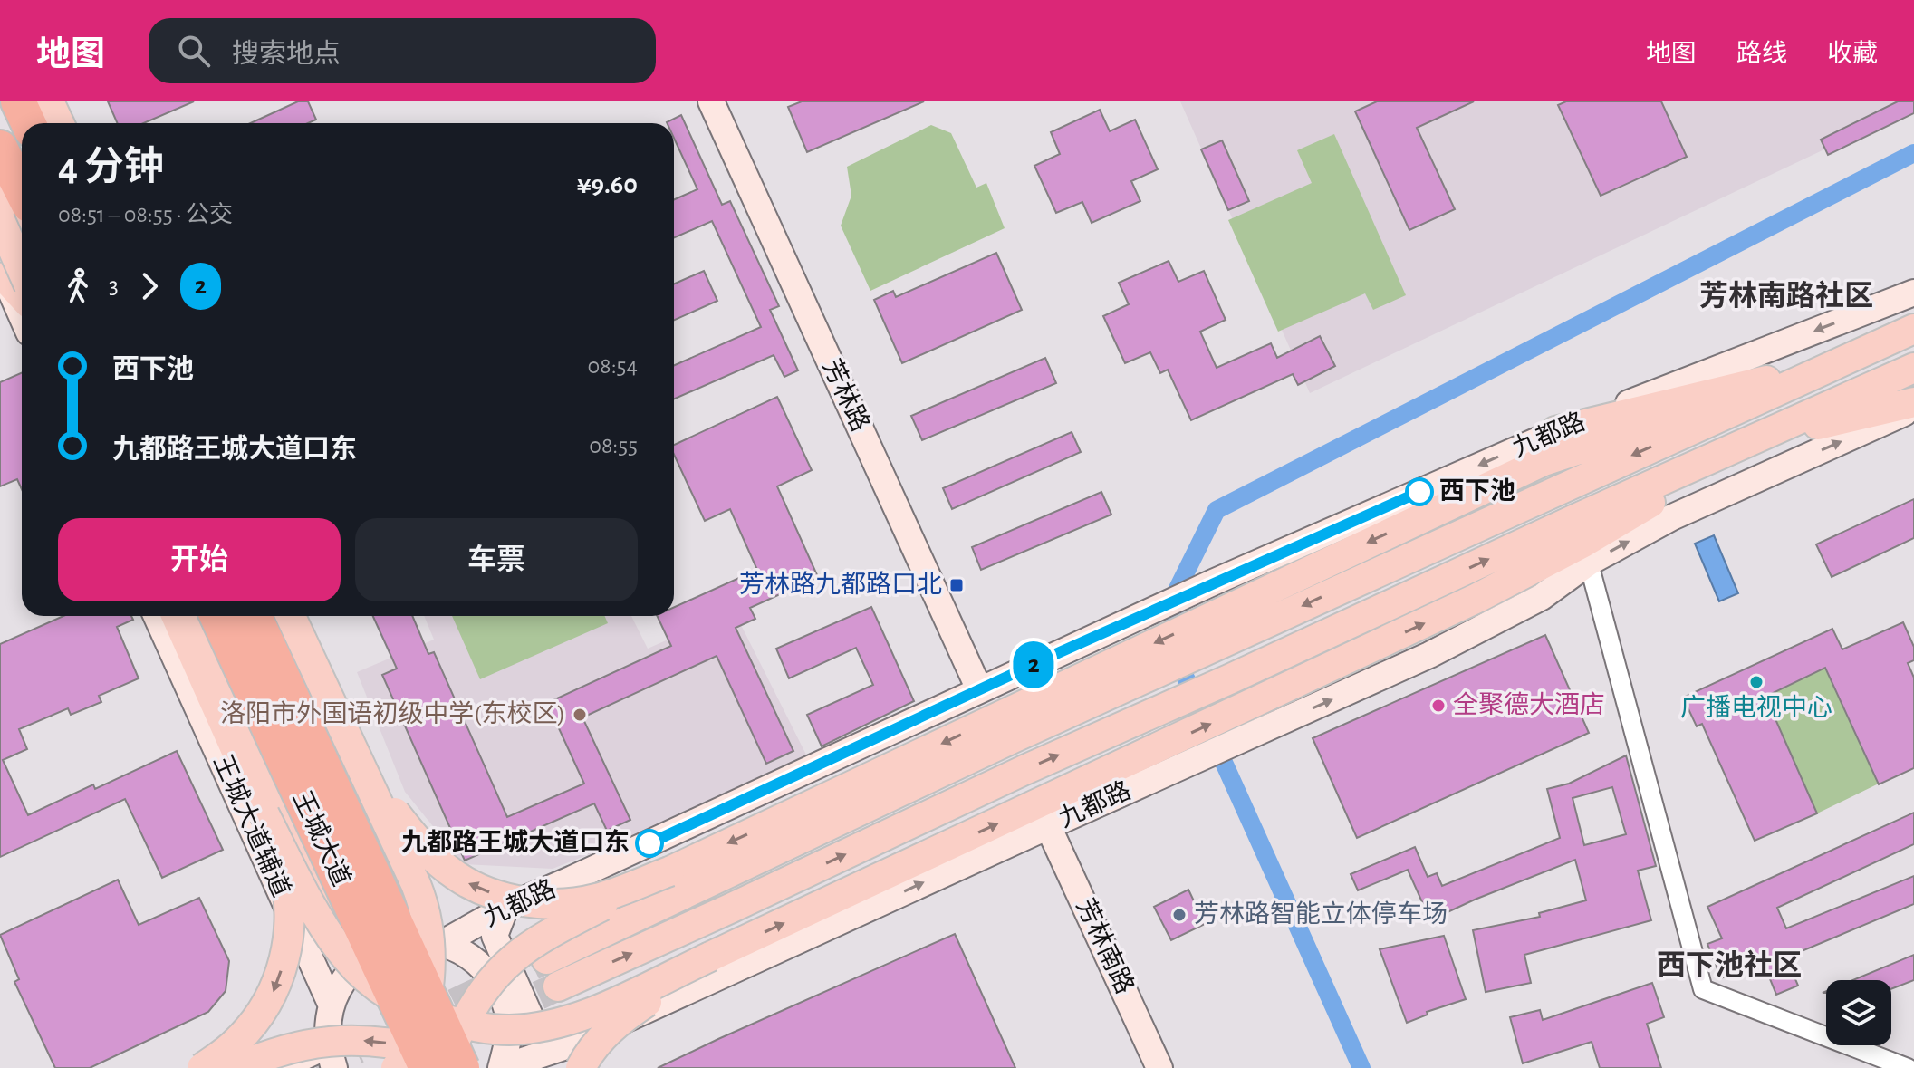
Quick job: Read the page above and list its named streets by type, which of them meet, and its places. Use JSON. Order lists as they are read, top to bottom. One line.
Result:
{"streets":{"highway":["王城大道"],"main road":["芳林路","九都路","王城大道辅道","芳林南路"]},"crossings":[["芳林路","九都路"],["九都路","王城大道辅道"],["九都路","王城大道"],["九都路","芳林南路"]],"districts":["芳林南路社区","西下池社区"],"places":{"other":["西下池","广播电视中心","全聚德大酒店","洛阳市外国语初级中学(东校区)","九都路王城大道口东","芳林路智能立体停车场"],"transit":["芳林路九都路口北"]},"lines":["bus line 2"],"page":{"header":"地图","search":"搜索地点","nav":["地图","路线","收藏"],"on_map":"2","heading":["4 分钟","08:51 – 08:55 · 公交","¥9.60"],"legs":["3","2"],"list":[{"name":"西下池","value":"08:54"},{"name":"九都路王城大道口东","value":"08:55"}],"buttons":["开始","车票"]}}
